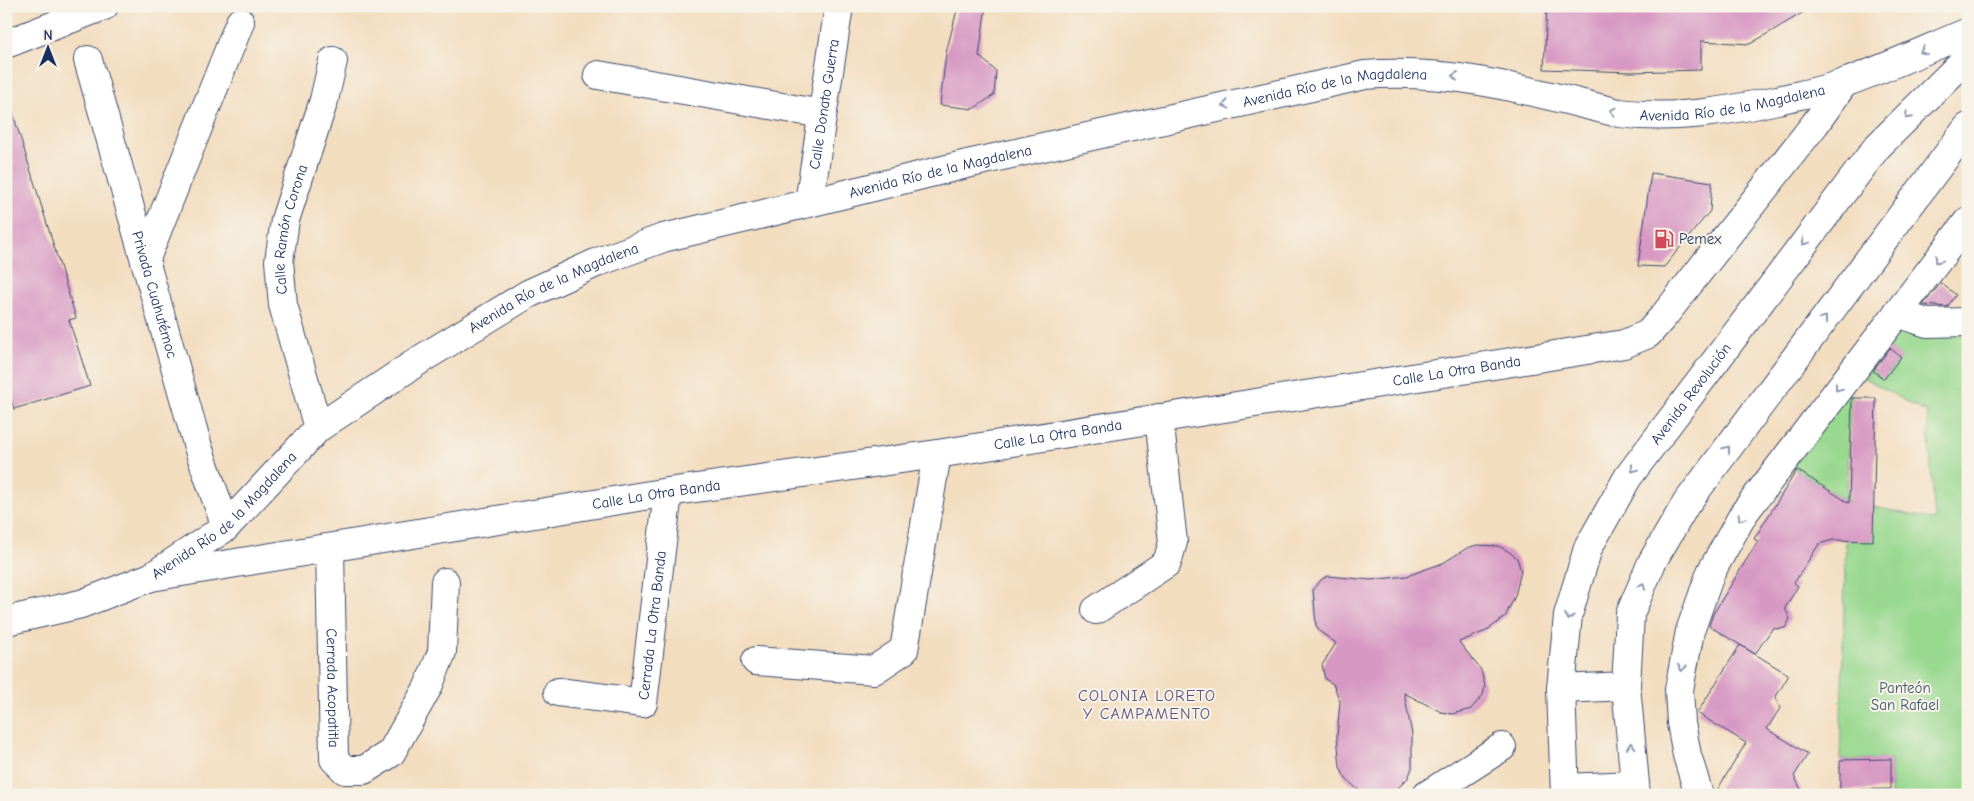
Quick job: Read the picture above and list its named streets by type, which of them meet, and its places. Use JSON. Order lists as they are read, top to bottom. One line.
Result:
{"streets":{"street":["Avenida Río de la Magdalena","Calle Donato Guerra","Calle Ramón Corona","Privada Cuahutémoc","Calle La Otra Banda","Avenida Revolución","Cerrada La Otra Banda","Cerrada Acopatitla"]},"crossings":[["Avenida Río de la Magdalena","Calle Donato Guerra"],["Avenida Río de la Magdalena","Calle Ramón Corona"],["Avenida Río de la Magdalena","Privada Cuahutémoc"],["Avenida Río de la Magdalena","Calle La Otra Banda"],["Calle La Otra Banda","Cerrada La Otra Banda"],["Calle La Otra Banda","Cerrada Acopatitla"]],"one_way":["Avenida Río de la Magdalena"],"districts":["COLONIA LORETO Y CAMPAMENTO"],"parks":["Panteón San Rafael"],"places":{"fuel station":["Pemex"]},"north":"top"}
